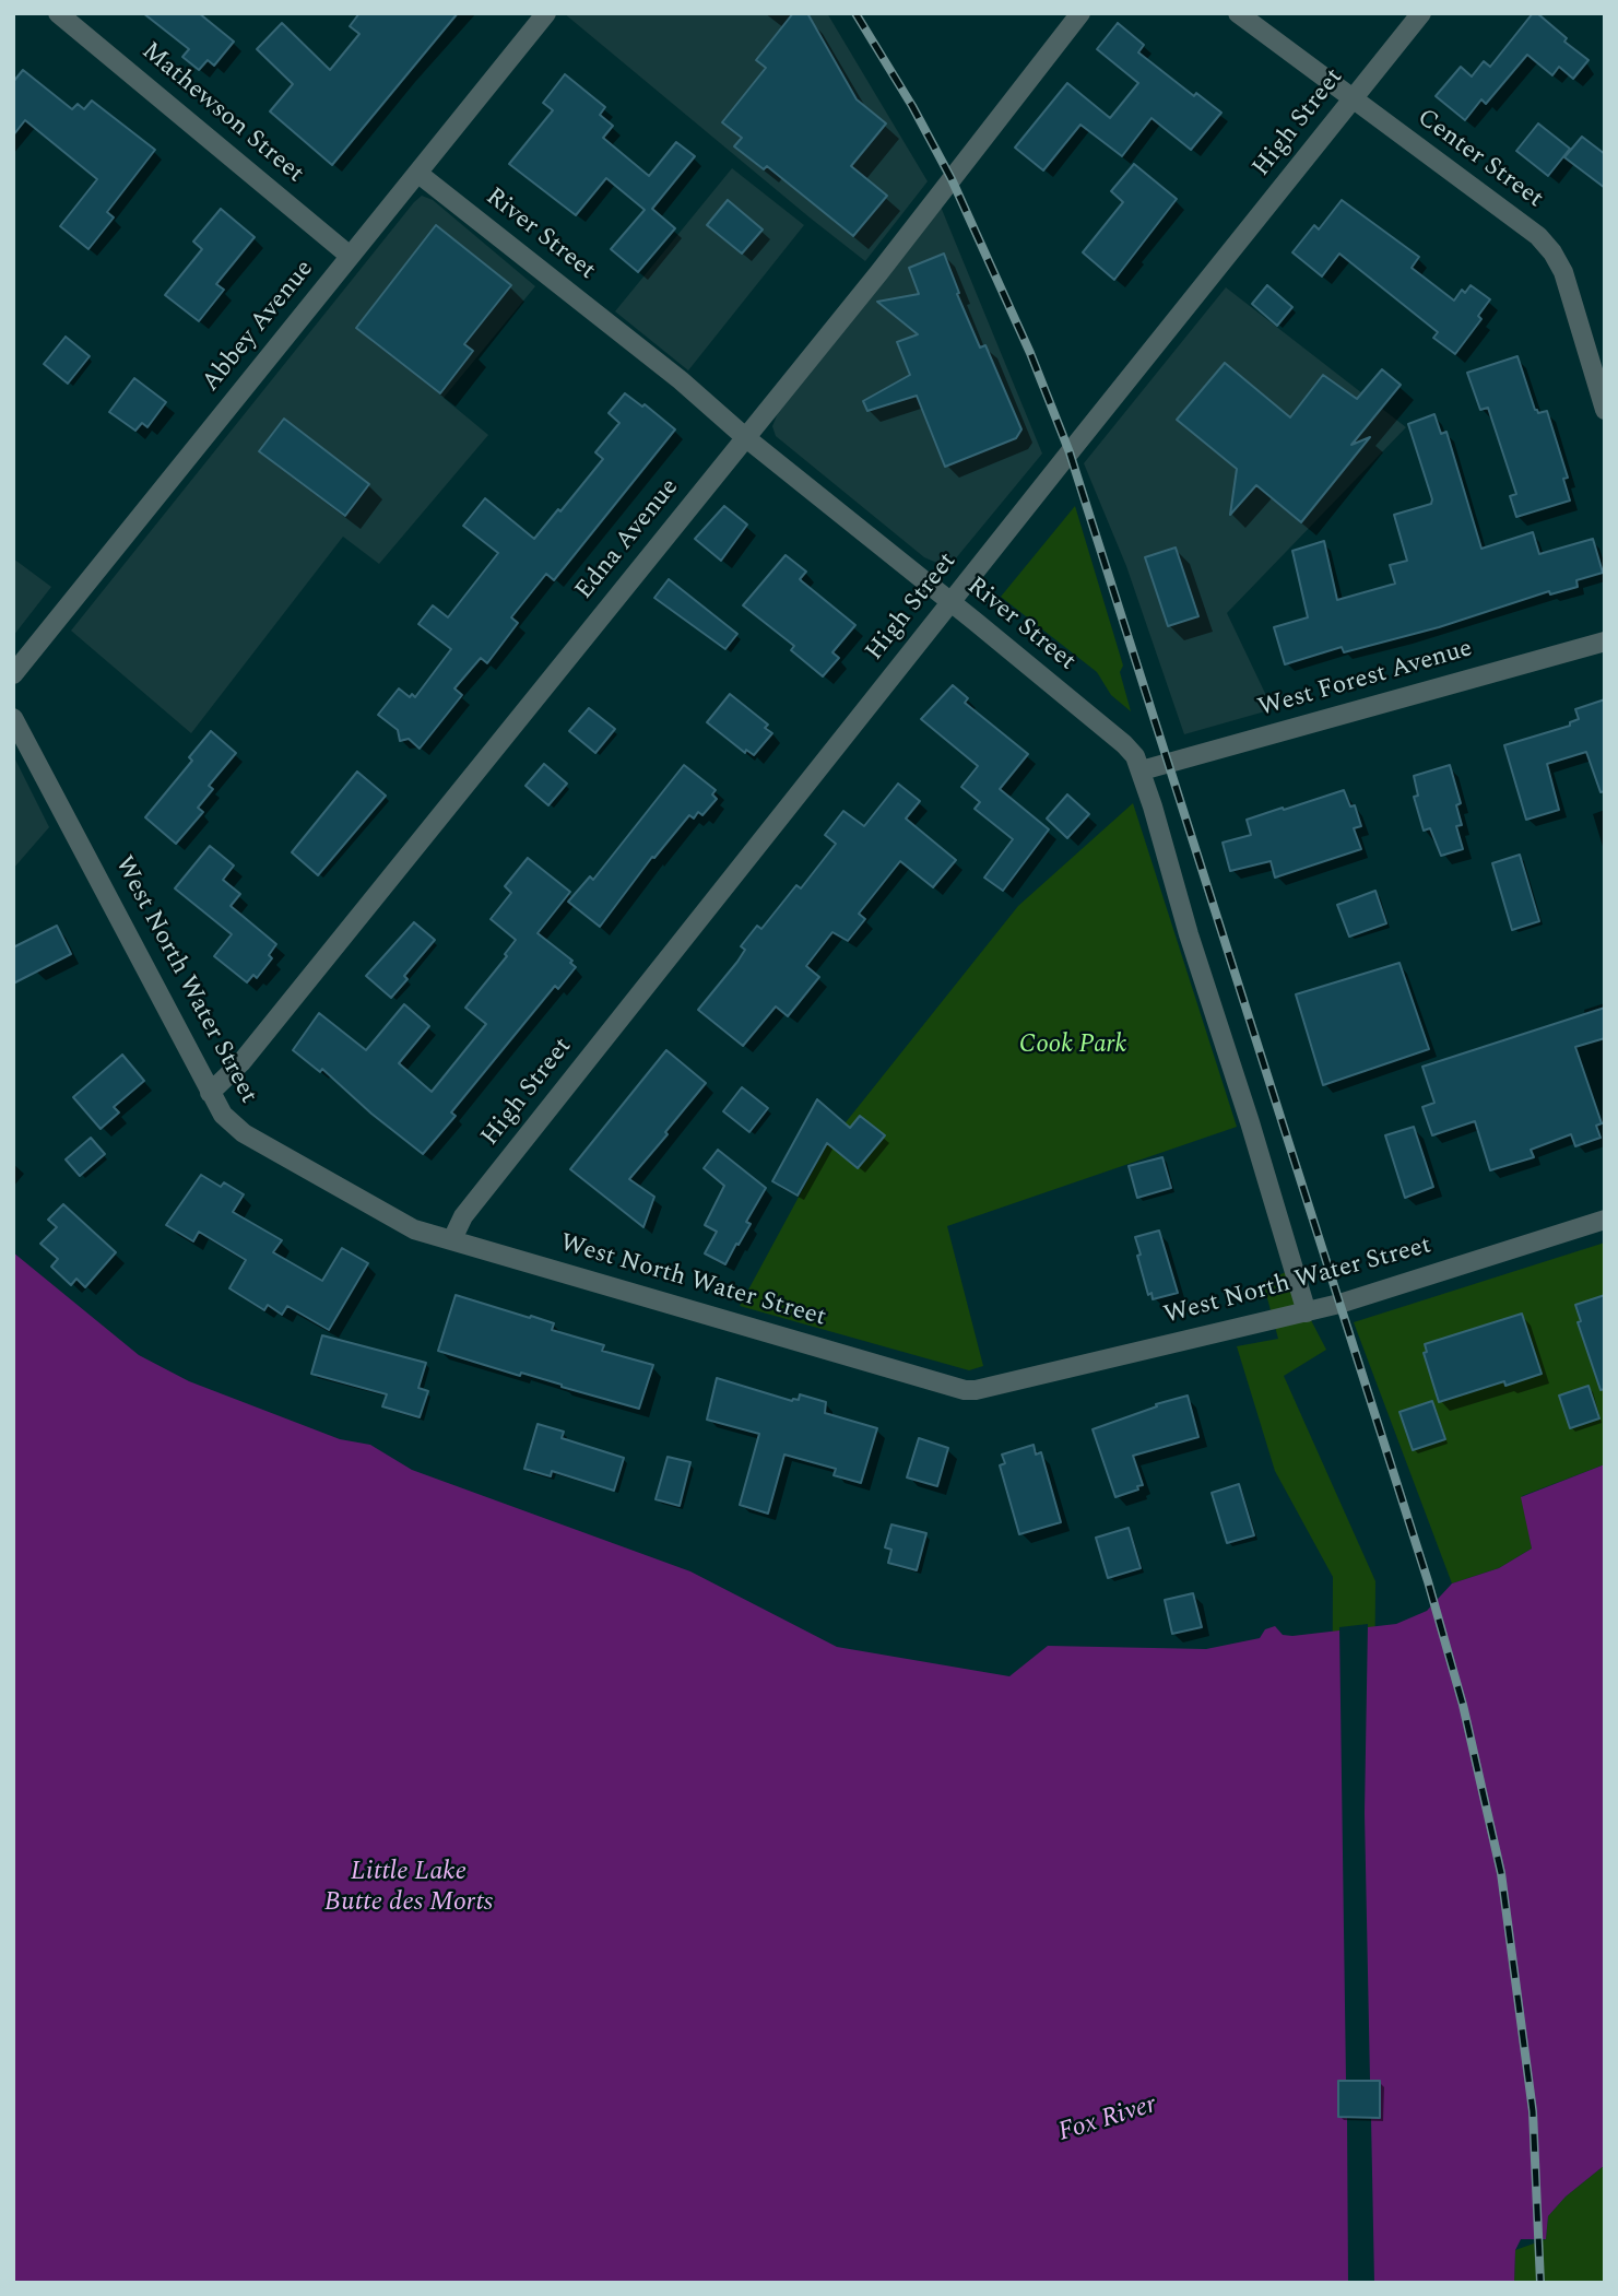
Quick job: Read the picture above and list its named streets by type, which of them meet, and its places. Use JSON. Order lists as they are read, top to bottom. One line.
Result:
{"streets":{"street":["Mathewson Street","High Street","Center Street","River Street","Abbey Avenue","Edna Avenue","West Forest Avenue","West North Water Street"]},"crossings":[["Mathewson Street","Abbey Avenue"],["High Street","Center Street"],["High Street","River Street"],["High Street","West North Water Street"],["River Street","Abbey Avenue"],["River Street","Edna Avenue"],["River Street","West Forest Avenue"],["River Street","West North Water Street"],["Edna Avenue","West North Water Street"]],"water":["Little Lake Butte des Morts","Fox River"],"parks":["Cook Park"]}
